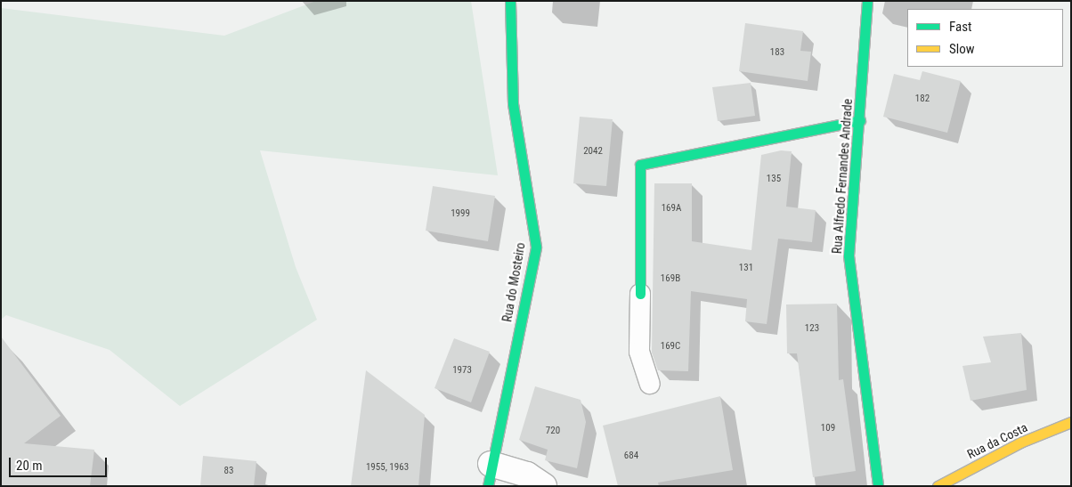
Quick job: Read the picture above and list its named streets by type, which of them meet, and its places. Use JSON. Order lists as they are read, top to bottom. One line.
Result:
{"streets":{"street":["Rua Alfredo Fernandes Andrade","Rua do Mosteiro","Rua da Costa"]},"house_numbers":["183","182","2042","135","169A","1999","131","169B","123","169C","1973","109","720","684","1955, 1963","83"],"legend":["Fast","Slow"],"scale_bar":"20 m"}
